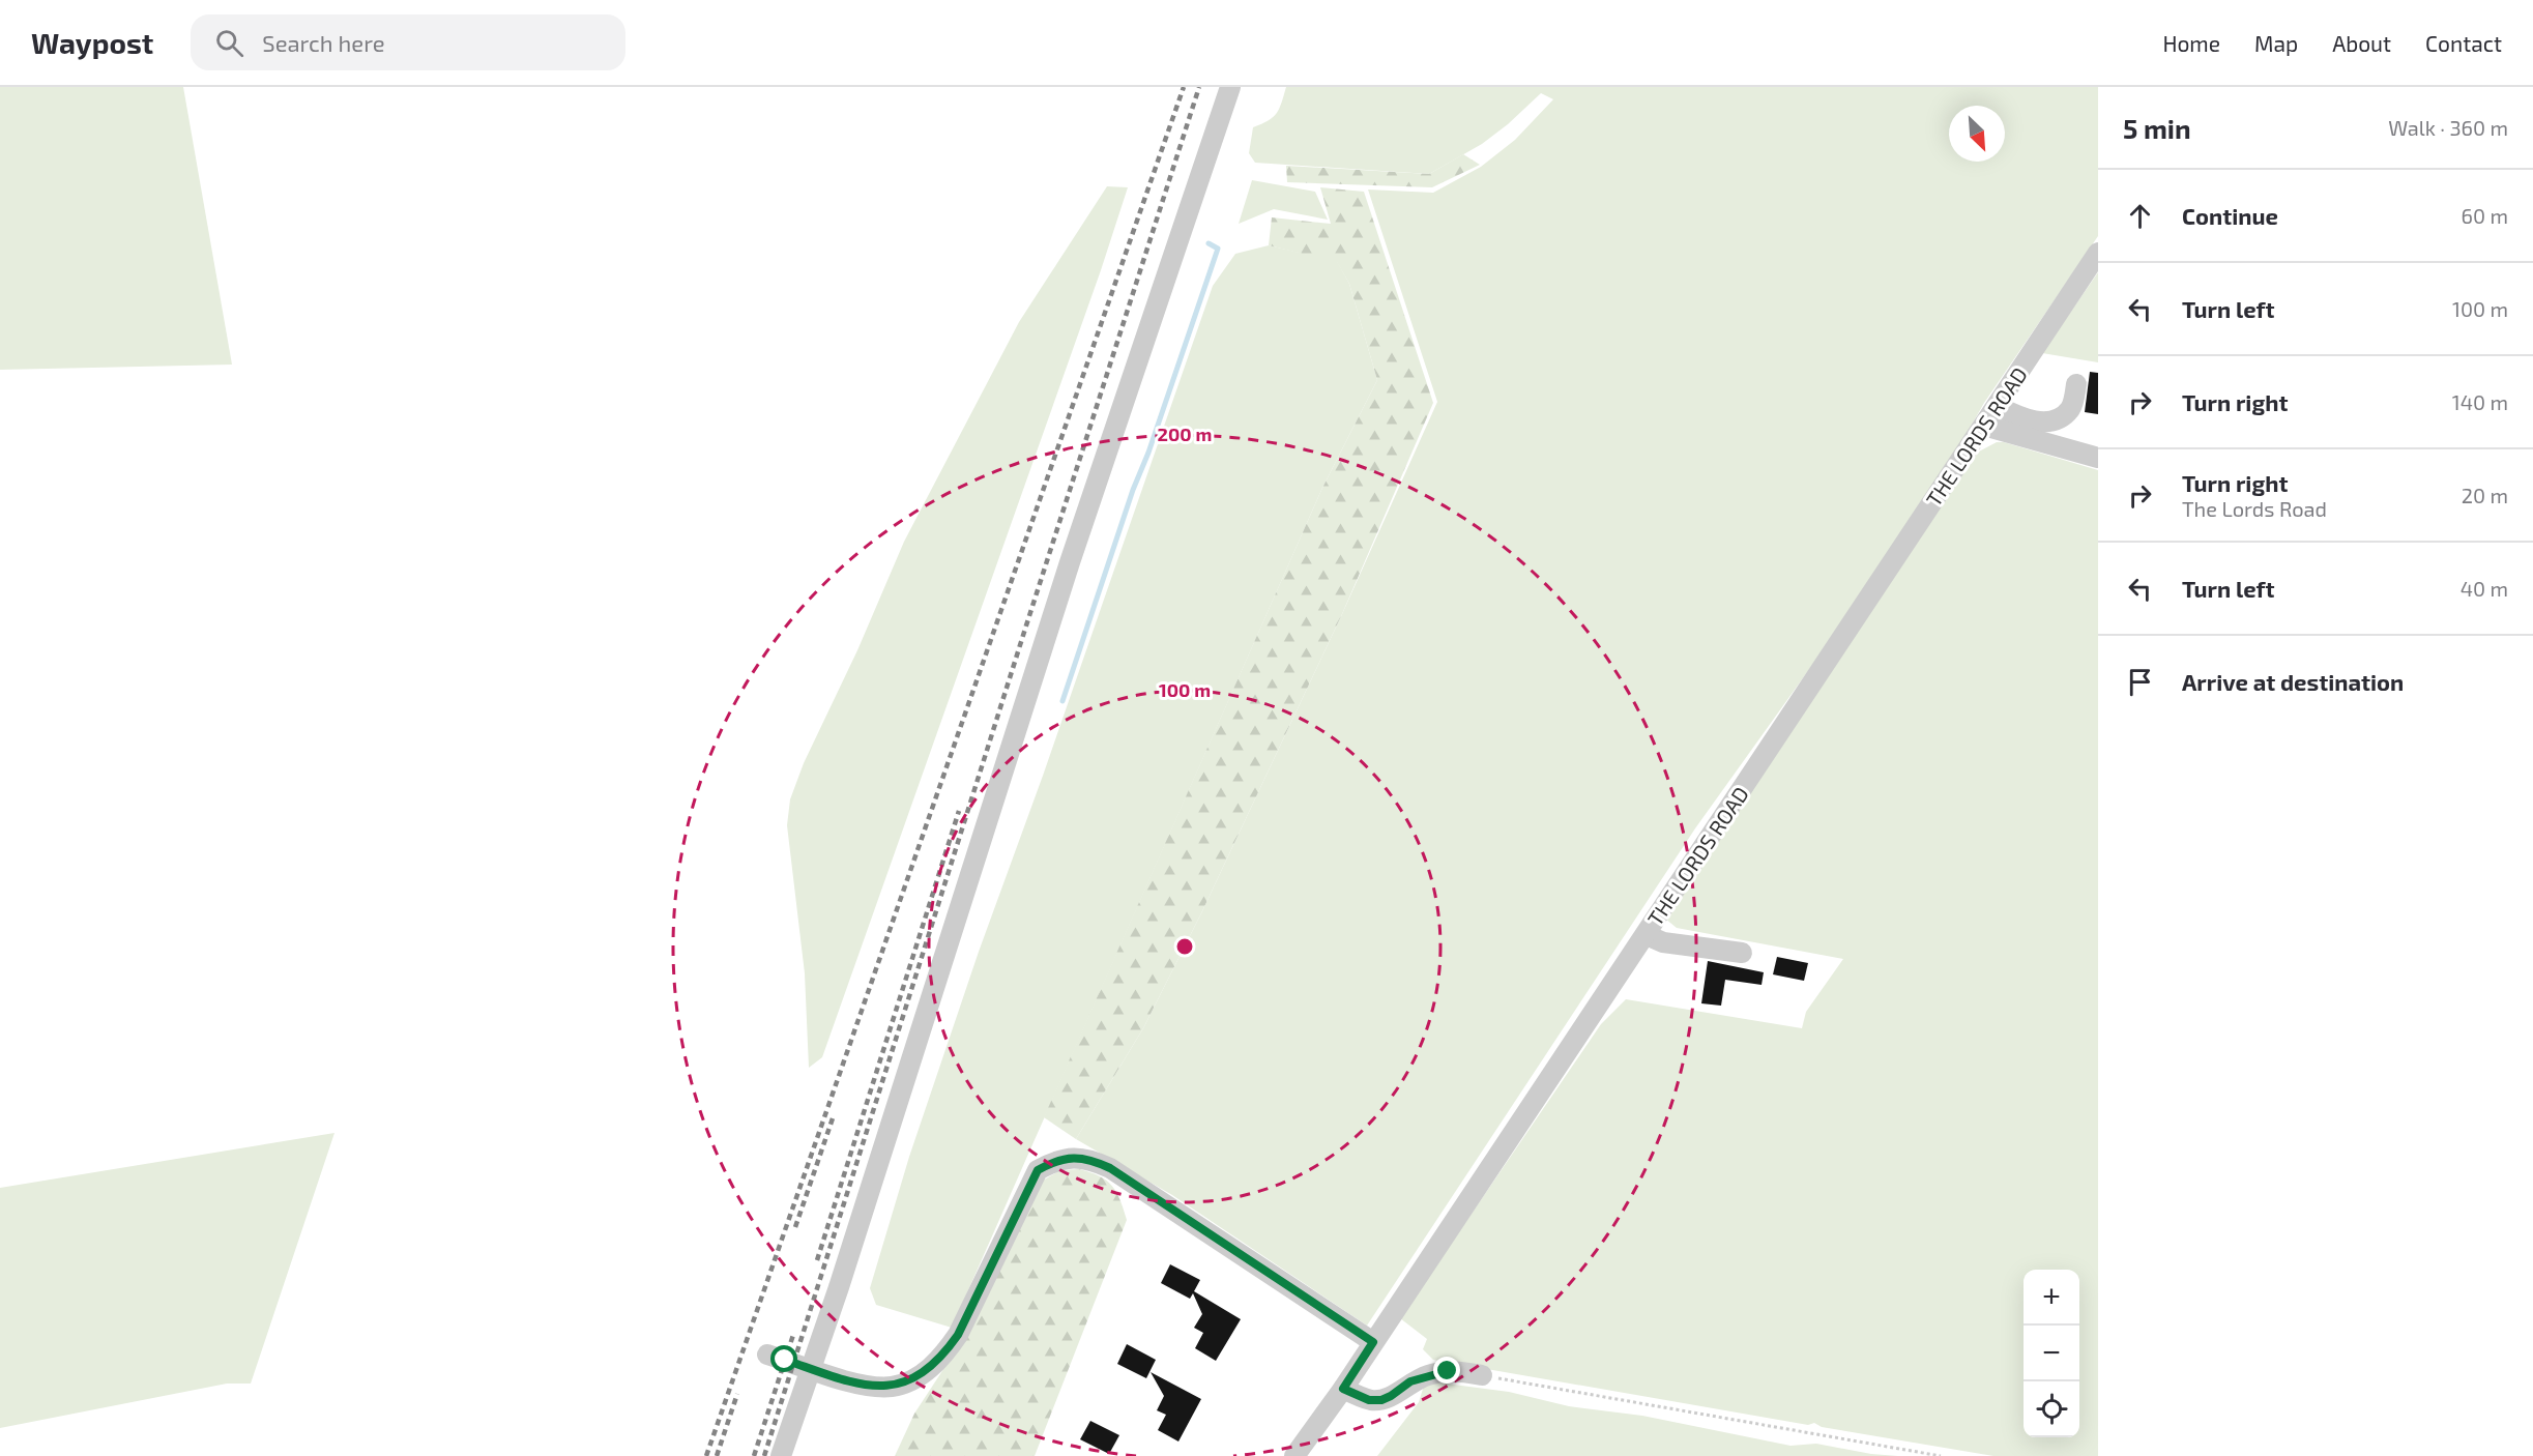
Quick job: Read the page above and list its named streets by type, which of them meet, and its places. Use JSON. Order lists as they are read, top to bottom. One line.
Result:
{"streets":{"street":["THE LORDS ROAD"]},"north":"bottom right","page":{"header":"Waypost","search":"Search here","nav":["Home","Map","About","Contact"],"heading":["5 min","Walk · 360 m"],"list":[["Continue","60 m"],["Turn left","100 m"],["Turn right","140 m"],["Turn right","The Lords Road","20 m"],["Turn left","40 m"],"Arrive at destination"],"map_buttons":["+","−"]},"rings":["200 m","100 m"]}
